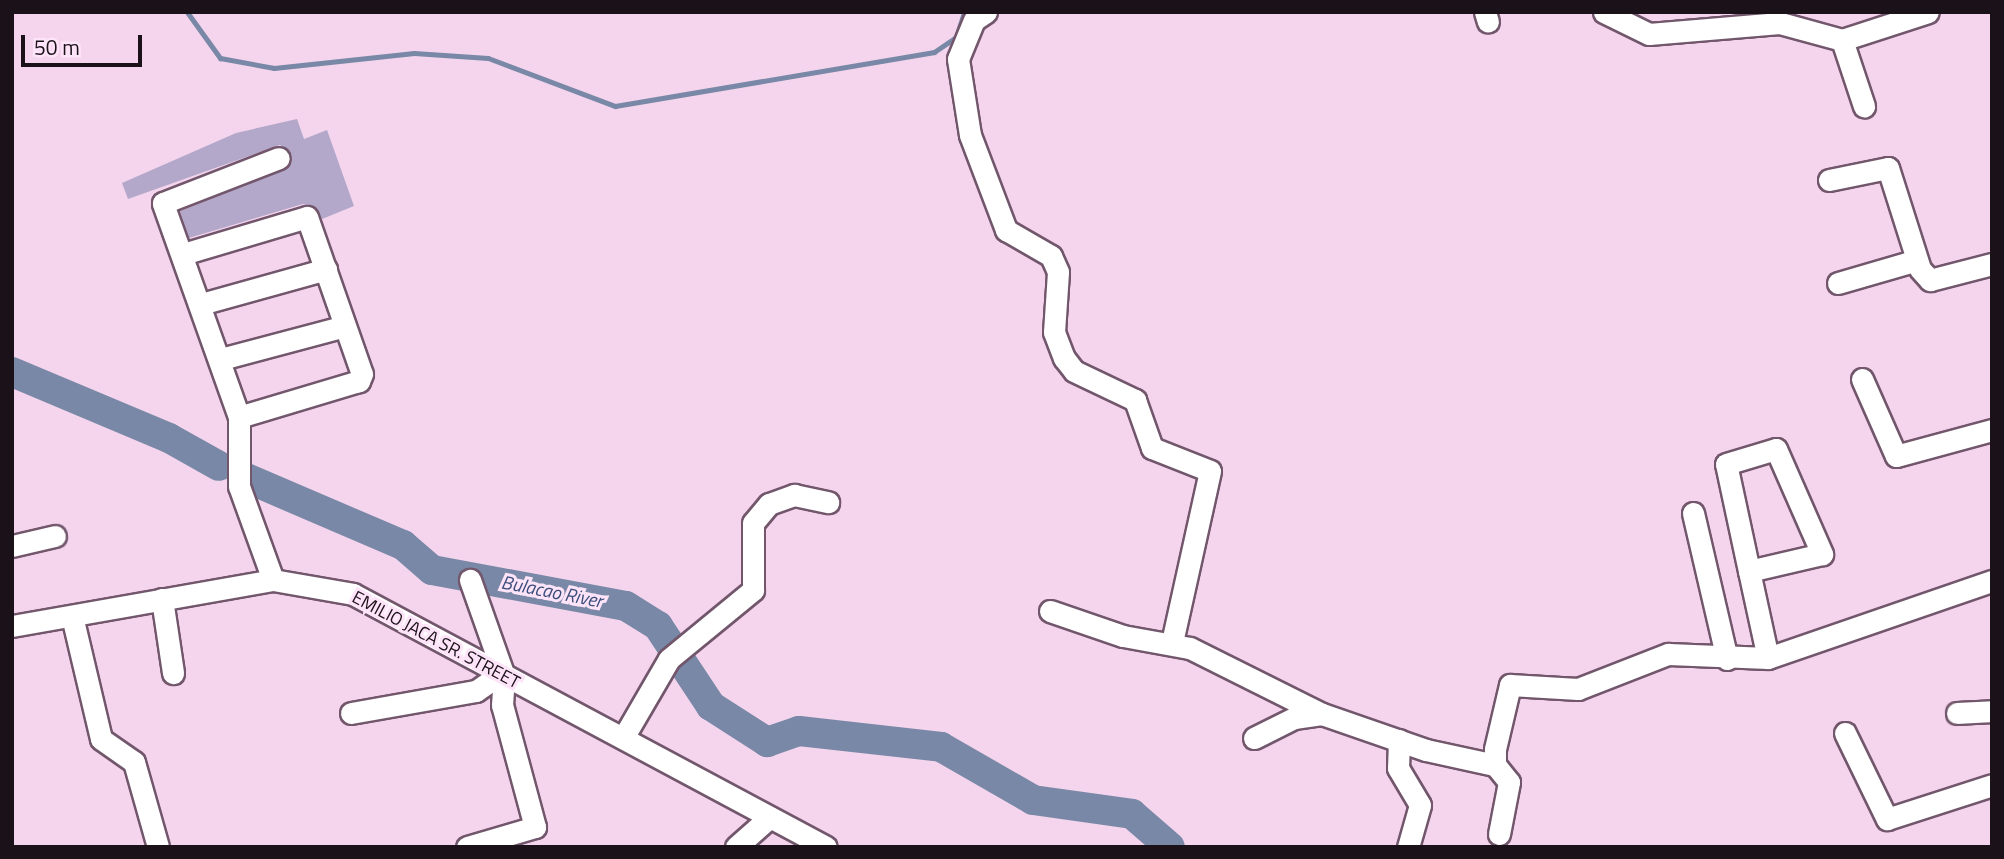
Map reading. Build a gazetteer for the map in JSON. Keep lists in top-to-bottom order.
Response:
{
  "streets": {
    "street": ["EMILIO JACA SR. STREET"]
  },
  "water": ["Bulacao River"],
  "scale_bar": "50 m"
}
